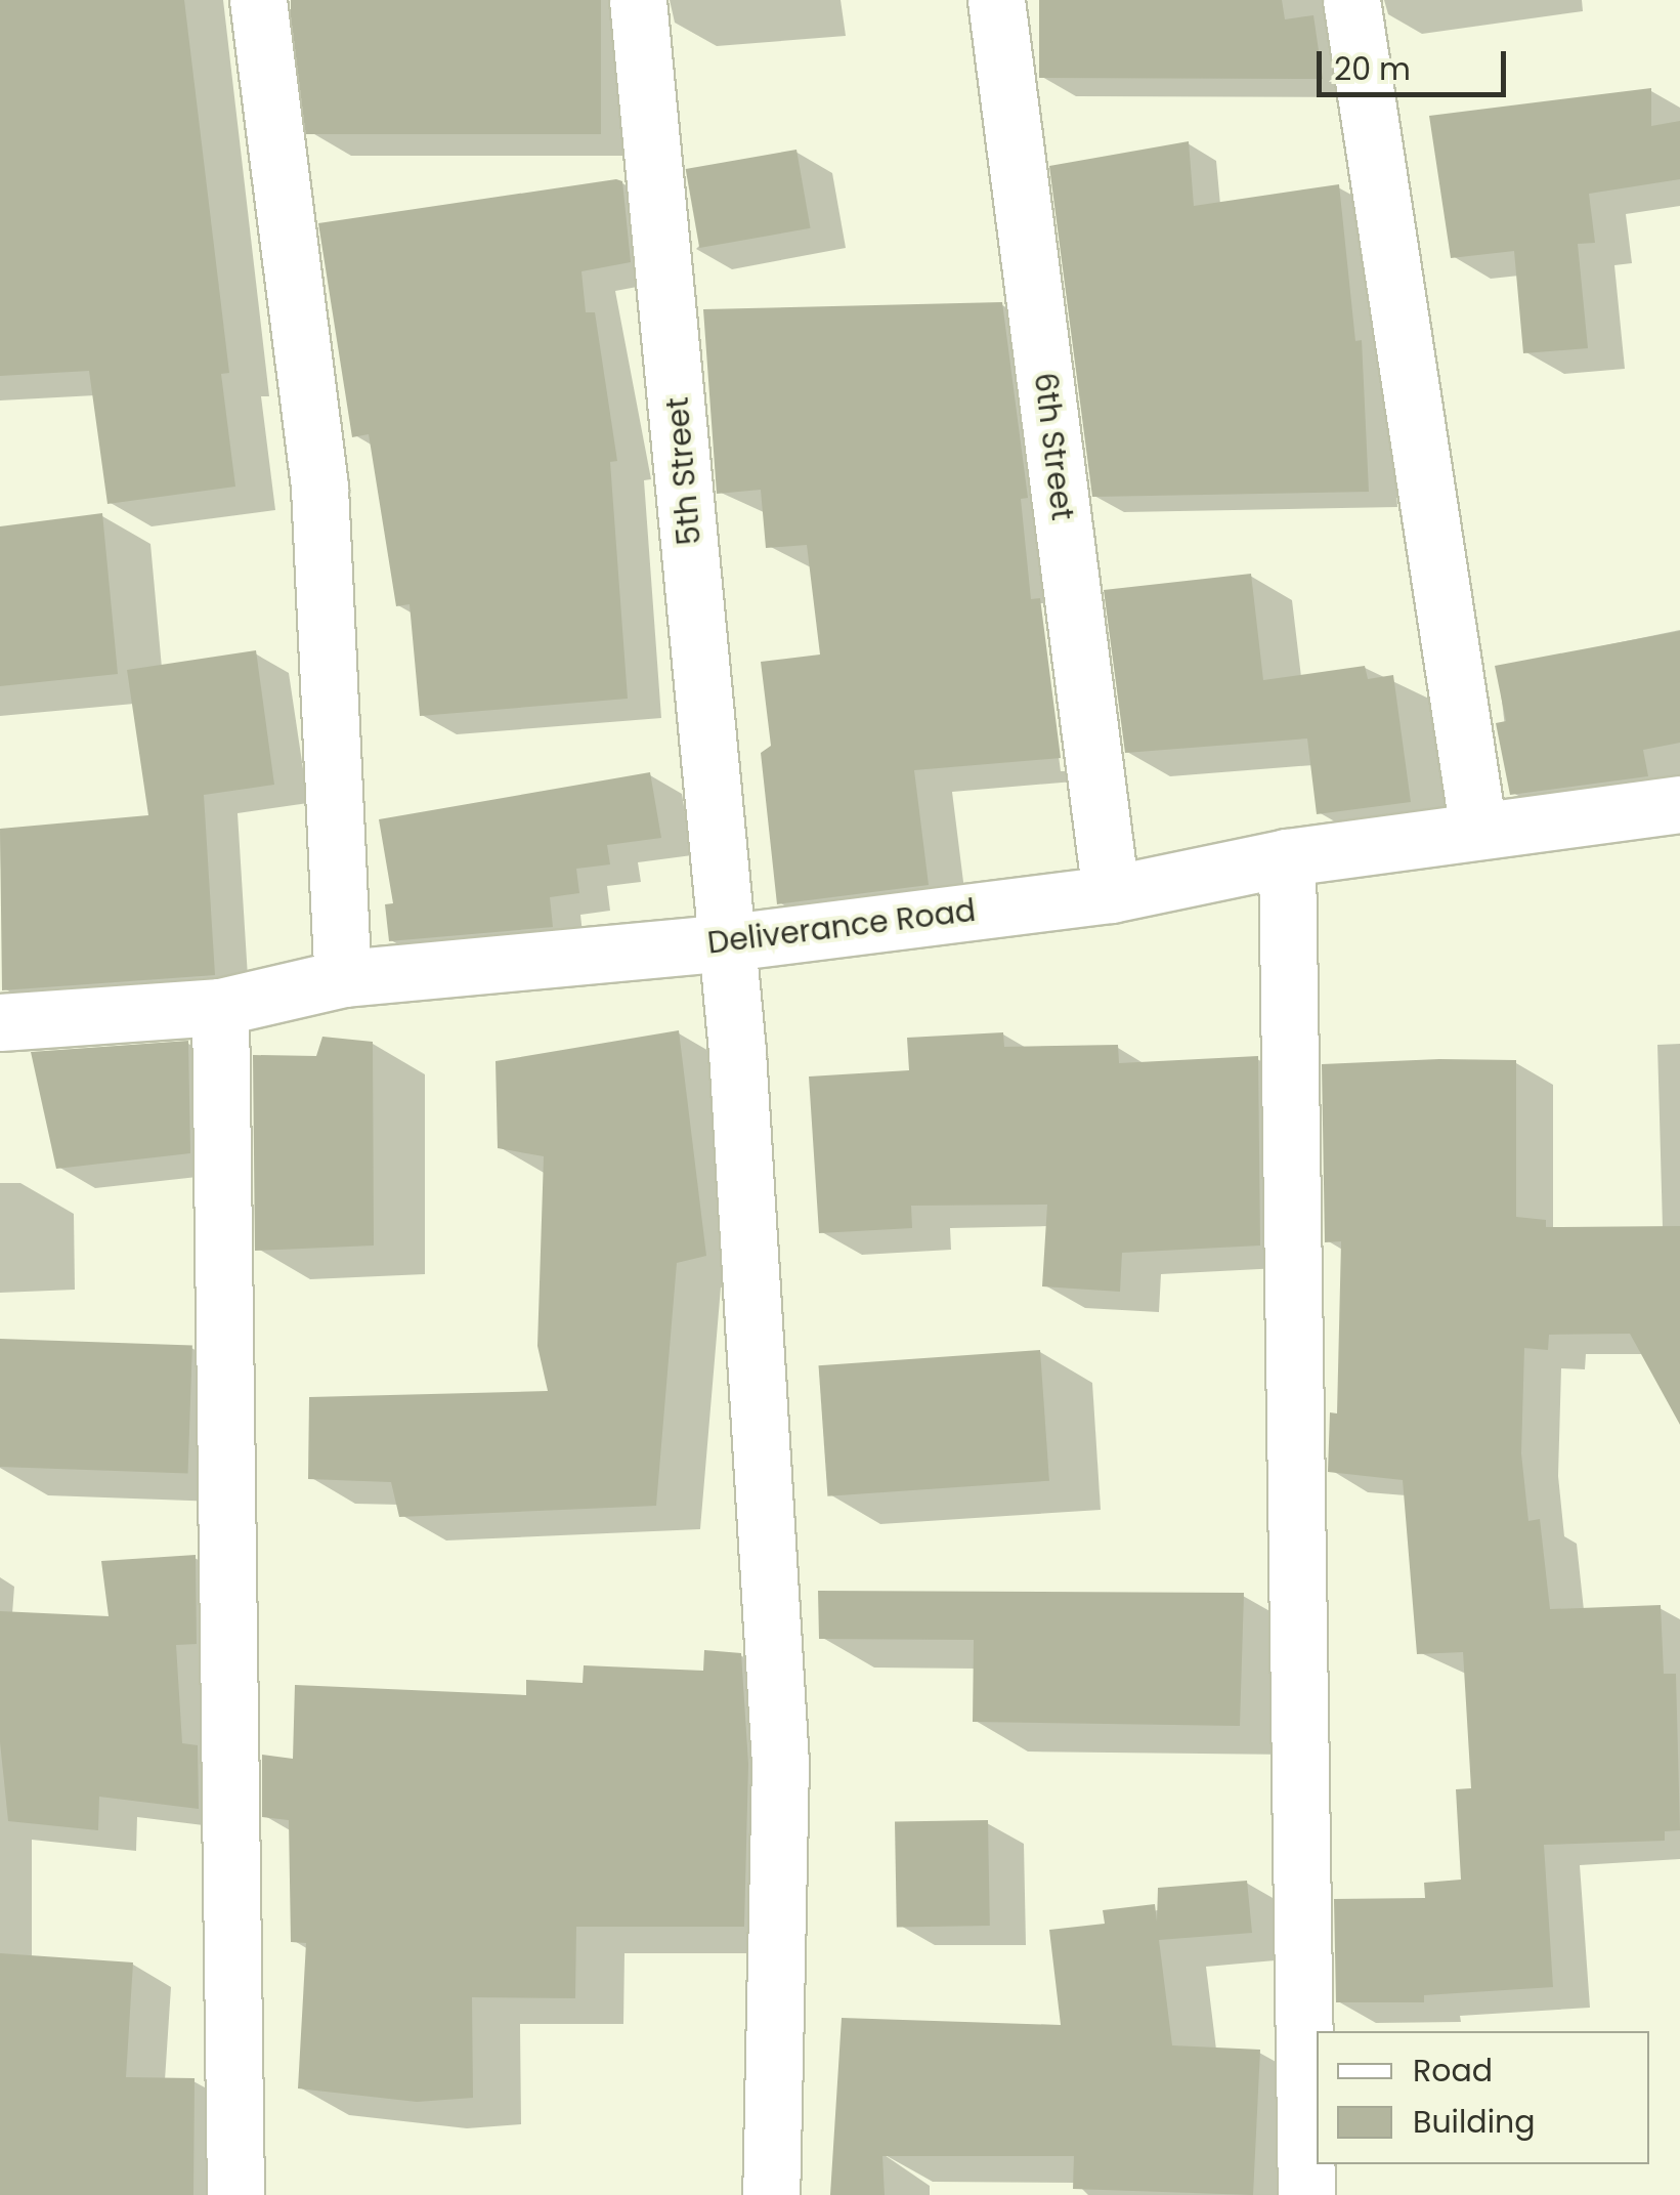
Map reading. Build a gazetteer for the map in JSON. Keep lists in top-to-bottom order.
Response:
{
  "streets": {
    "street": ["6th Street", "5th Street", "Deliverance Road"]
  },
  "crossings": [
    ["6th Street", "Deliverance Road"],
    ["5th Street", "Deliverance Road"]
  ],
  "legend": ["Road", "Building"],
  "scale_bar": "20 m"
}
